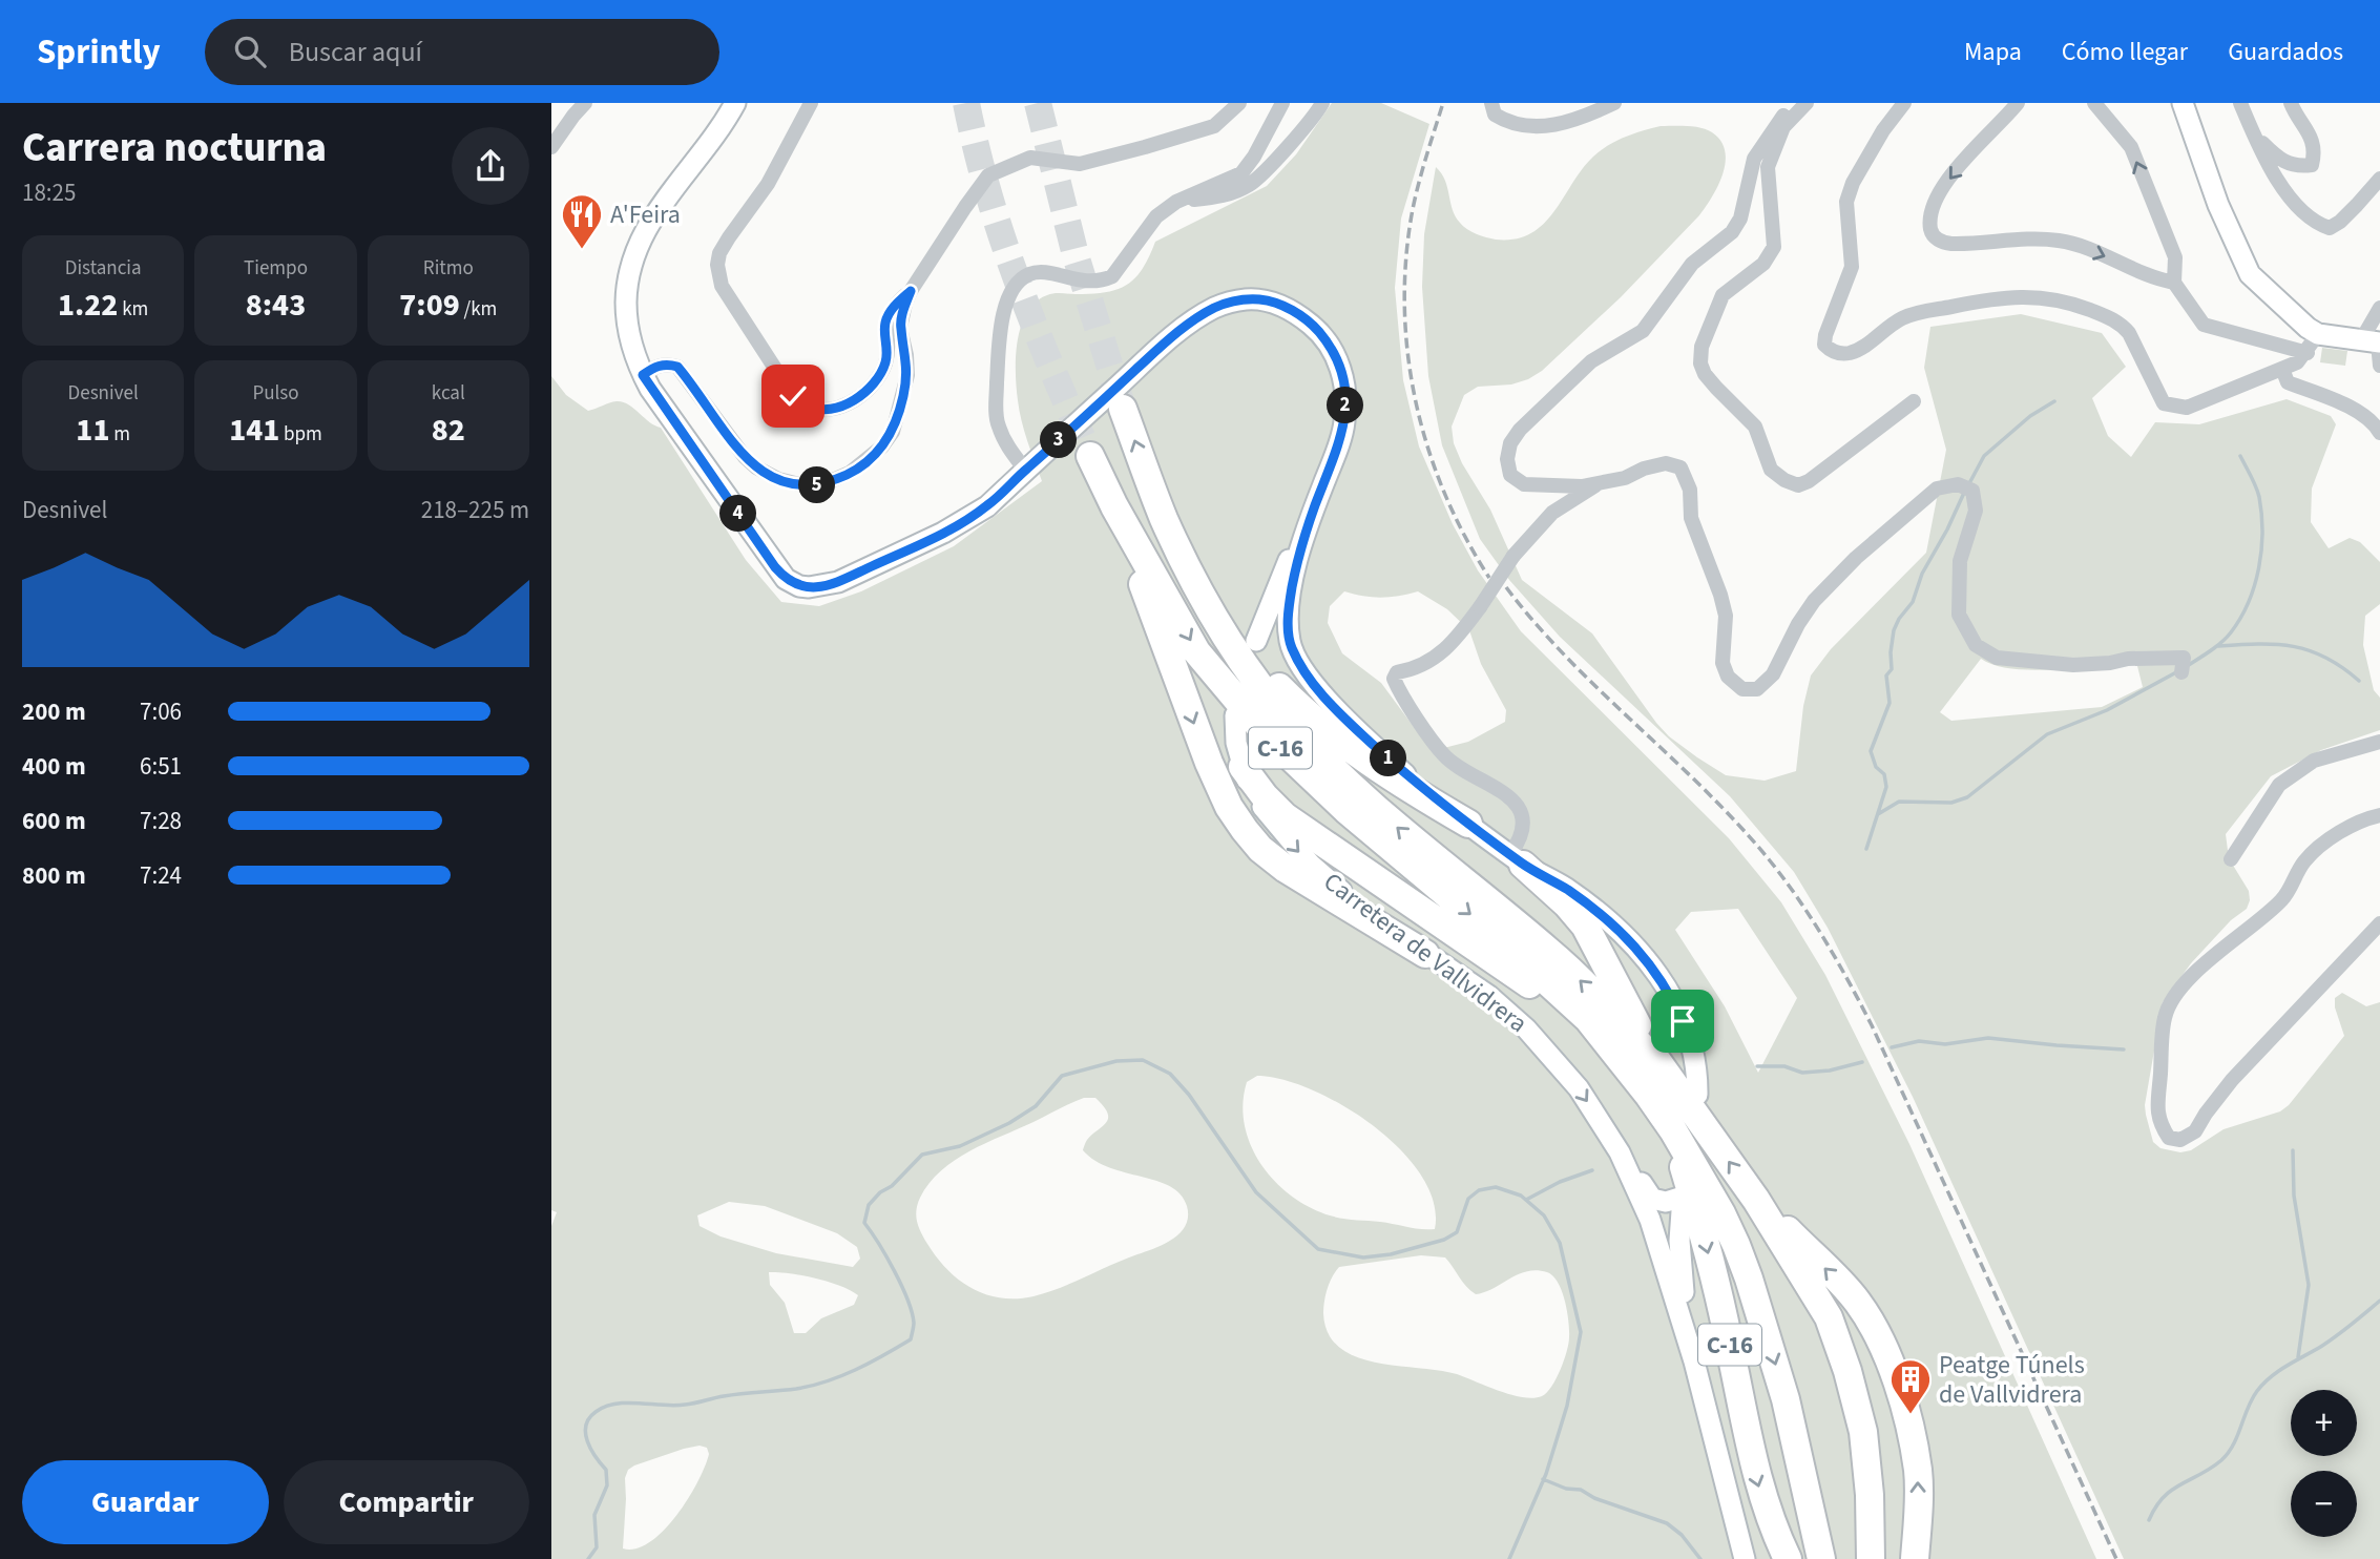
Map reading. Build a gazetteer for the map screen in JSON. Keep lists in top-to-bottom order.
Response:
{
  "streets": {
    "highway": ["C-16"],
    "main road": ["Carretera de Vallvidrera"]
  },
  "places": {
    "restaurant": ["A'Feira"],
    "building": ["Peatge Túnels de Vallvidrera"]
  },
  "page": {
    "header": "Sprintly",
    "search": "Buscar aquí",
    "nav": ["Mapa", "Cómo llegar", "Guardados"],
    "heading": ["Carrera nocturna", "18:25"],
    "stats": [
      ["Distancia", "1.22 km"],
      ["Tiempo", "8:43"],
      ["Ritmo", "7:09 /km"],
      ["Desnivel", "11 m"],
      ["Pulso", "141 bpm"],
      ["kcal", "82"]
    ],
    "pins": [
      "2",
      "3",
      "5",
      "4",
      "1"
    ],
    "chart": ["Desnivel", "218–225 m"],
    "list": [
      {
        "name": "200 m",
        "note": "7:06"
      },
      {
        "name": "400 m",
        "note": "6:51"
      },
      {
        "name": "600 m",
        "note": "7:28"
      },
      {
        "name": "800 m",
        "note": "7:24"
      }
    ],
    "map_buttons": ["+", "−"],
    "buttons": ["Guardar", "Compartir"]
  }
}
